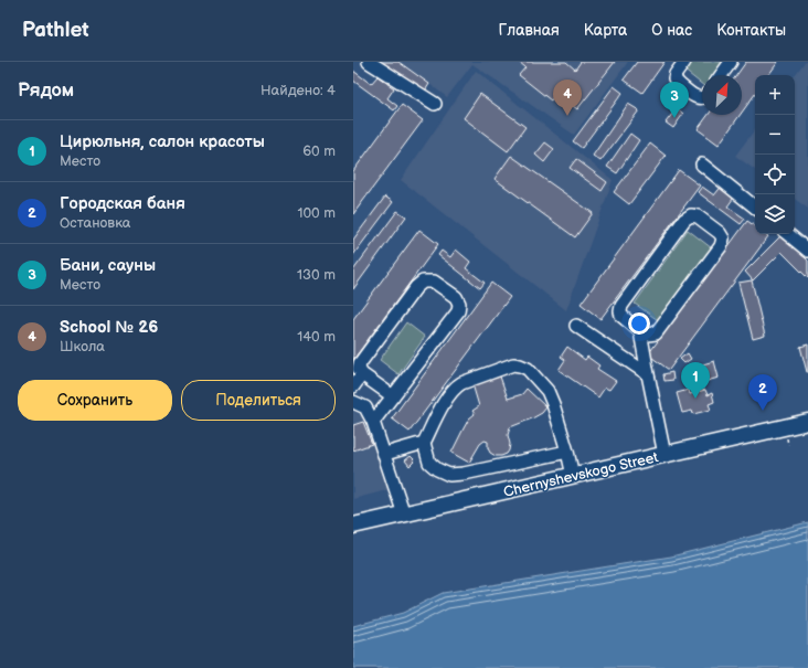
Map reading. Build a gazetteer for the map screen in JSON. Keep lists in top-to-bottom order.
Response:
{
  "streets": {
    "main road": ["Chernyshevskogo Street"]
  },
  "north": "top right",
  "page": {
    "header": "Pathlet",
    "nav": [
      "Главная",
      "Карта",
      "О нас",
      "Контакты"
    ],
    "heading": ["Рядом", "Найдено: 4"],
    "map_buttons": ["+", "−"],
    "pins": [
      "4",
      "3",
      "1",
      "2"
    ],
    "list": [
      {
        "mark": "1",
        "name": "Цирюльня, салон красоты",
        "note": "Место",
        "value": "60 m"
      },
      {
        "mark": "2",
        "name": "Городская баня",
        "note": "Остановка",
        "value": "100 m"
      },
      {
        "mark": "3",
        "name": "Бани, сауны",
        "note": "Место",
        "value": "130 m"
      },
      {
        "mark": "4",
        "name": "School № 26",
        "note": "Школа",
        "value": "140 m"
      }
    ],
    "buttons": ["Сохранить", "Поделиться"]
  }
}
